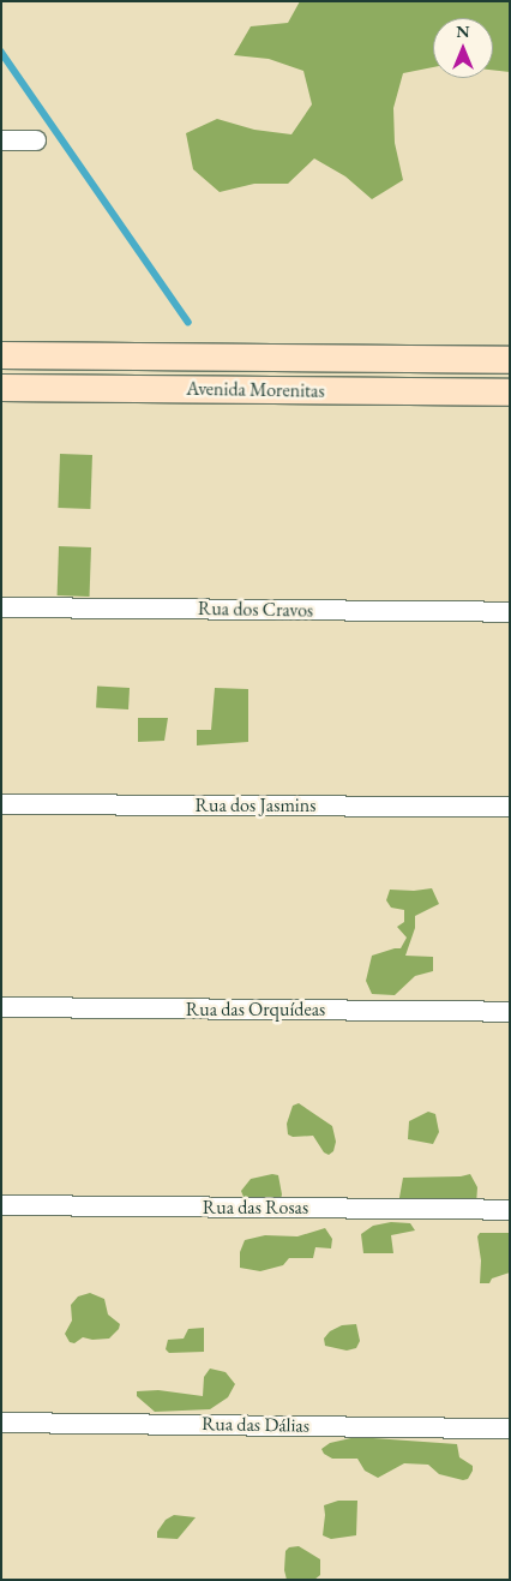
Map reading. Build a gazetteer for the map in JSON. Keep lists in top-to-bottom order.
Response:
{
  "streets": {
    "main road": ["Avenida Morenitas"],
    "street": [
      "Rua dos Cravos",
      "Rua dos Jasmins",
      "Rua das Orquídeas",
      "Rua das Rosas",
      "Rua das Dálias"
    ]
  },
  "north": "top"
}
